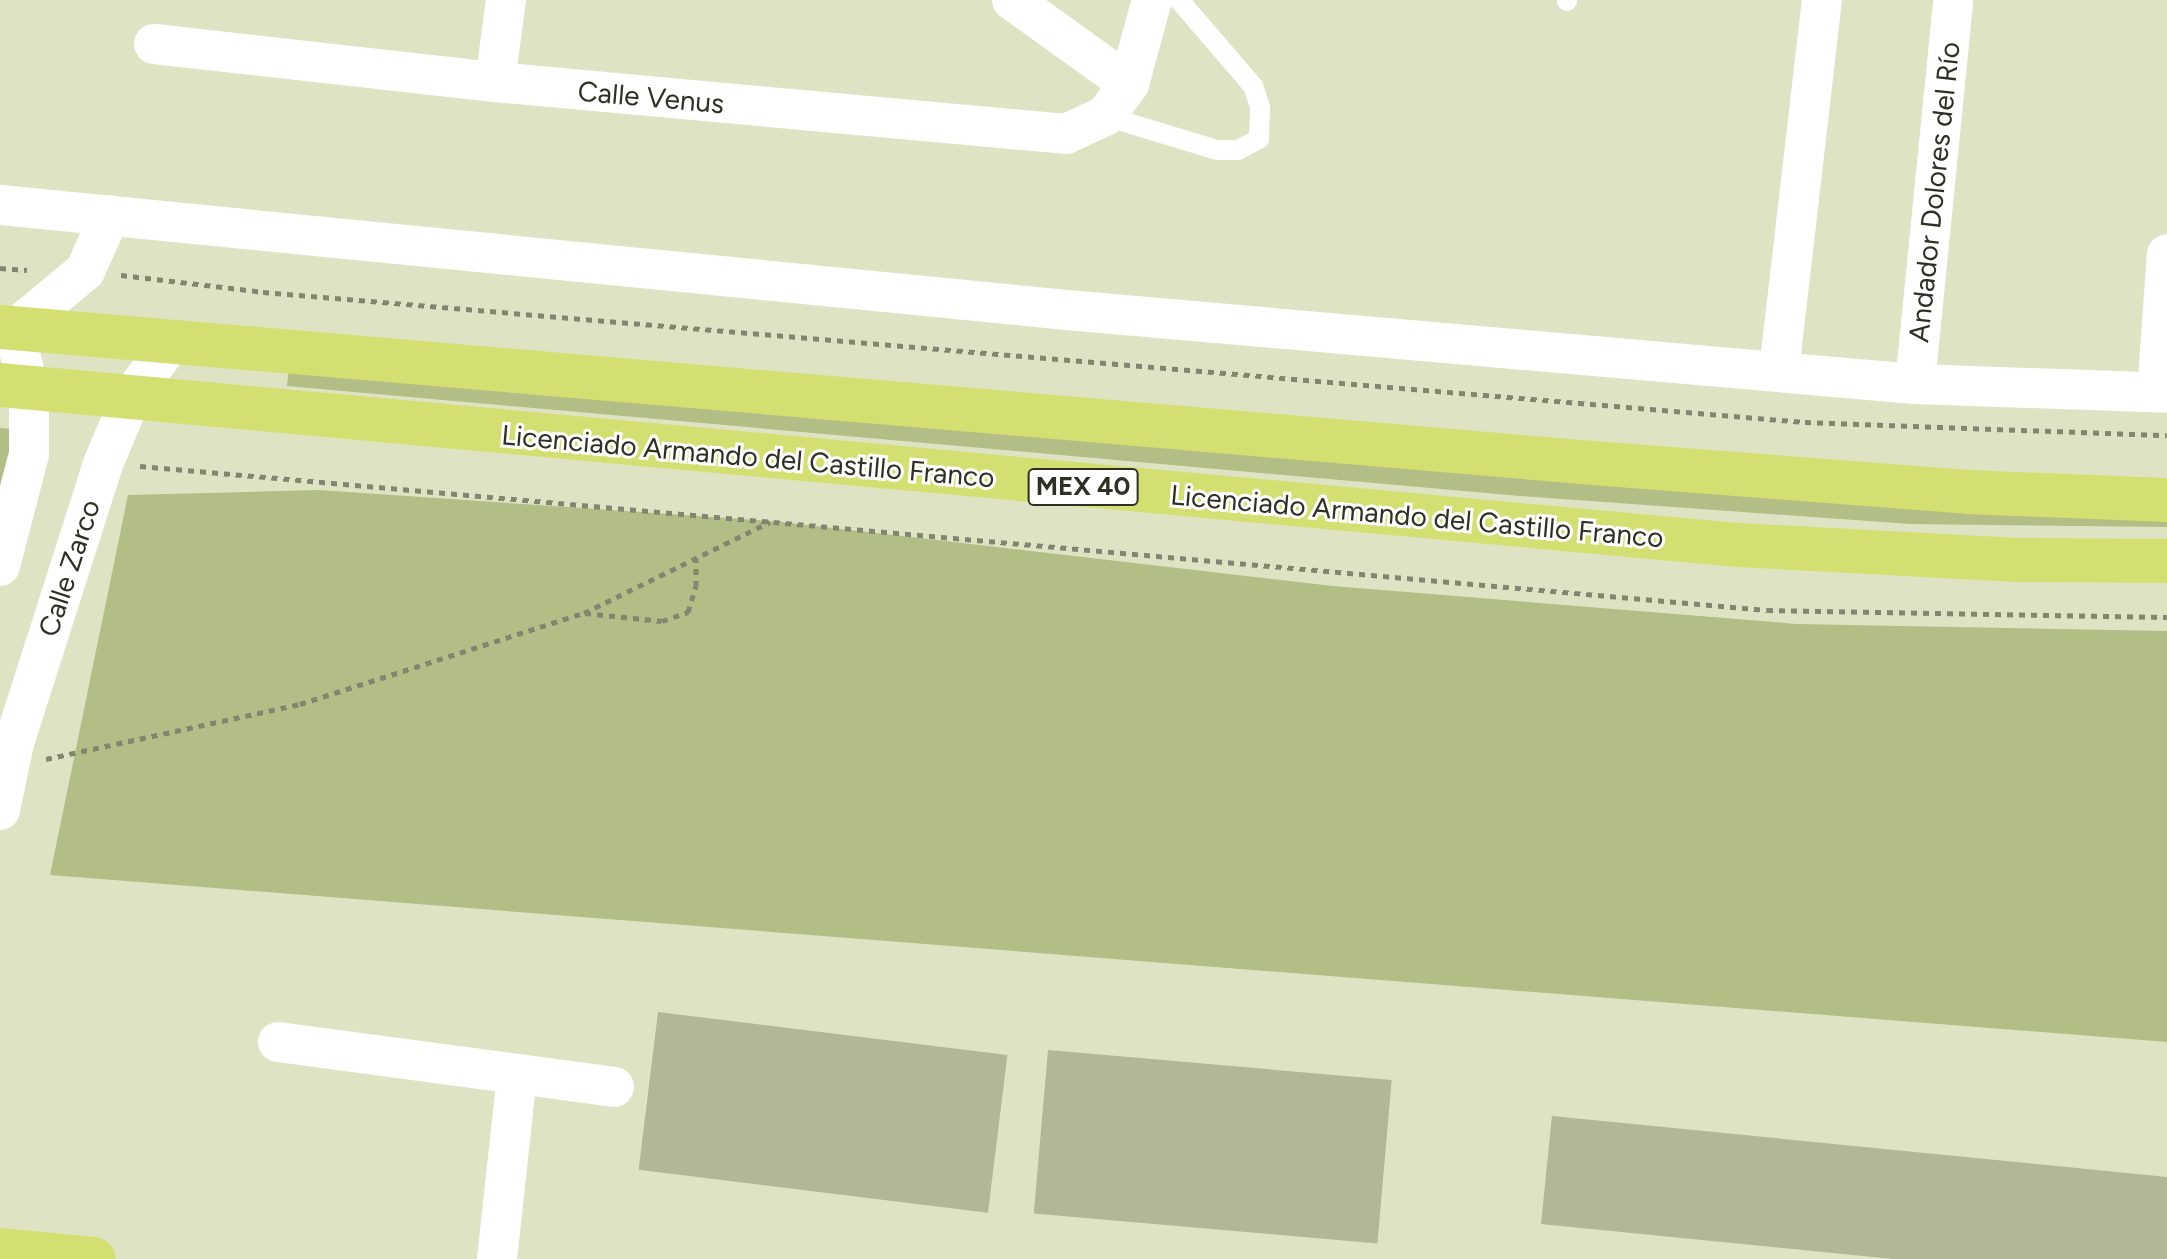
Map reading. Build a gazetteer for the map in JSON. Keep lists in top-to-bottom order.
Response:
{
  "streets": {
    "main road": ["Licenciado Armando del Castillo Franco", "MEX 40"],
    "street": ["Calle Venus", "Andador Dolores del Río", "Calle Zarco"]
  },
  "crossings": [
    ["Licenciado Armando del Castillo Franco", "Calle Zarco"]
  ]
}
